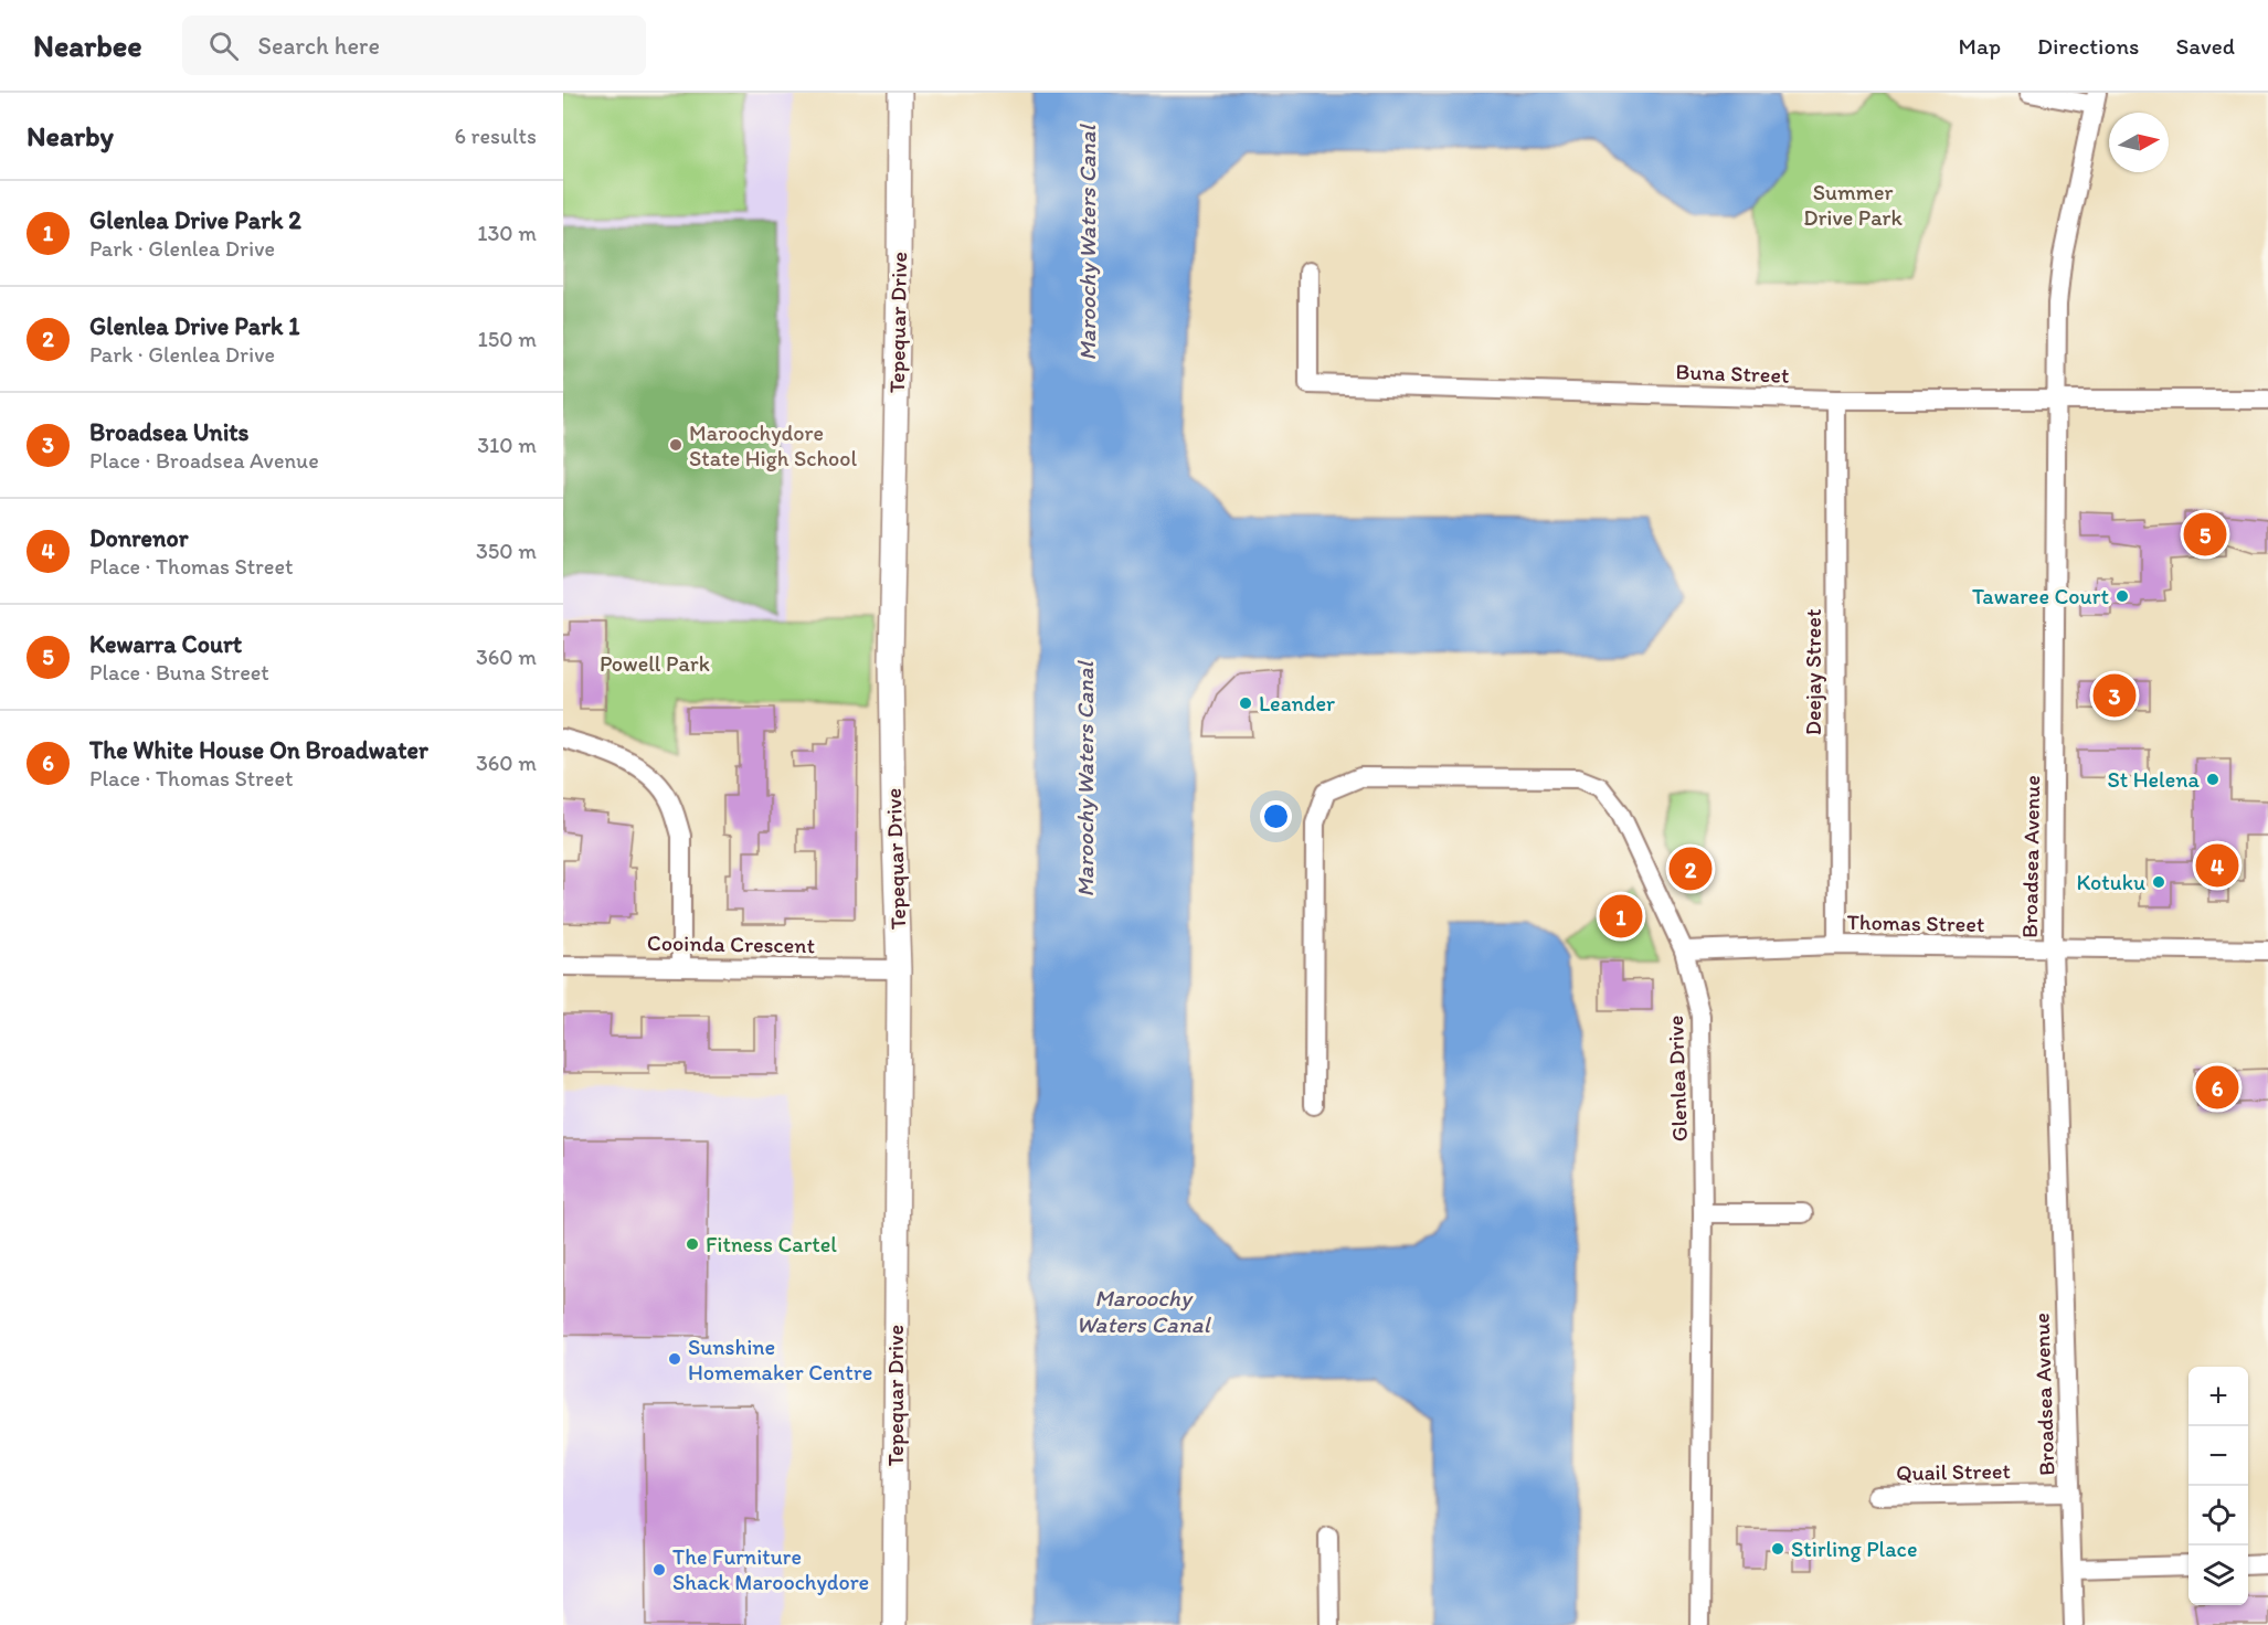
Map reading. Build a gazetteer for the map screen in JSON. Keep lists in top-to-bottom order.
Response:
{
  "streets": {
    "street": [
      "Tepequar Drive",
      "Buna Street",
      "Deejay Street",
      "Broadsea Avenue",
      "Thomas Street",
      "Cooinda Crescent",
      "Glenlea Drive",
      "Quail Street"
    ]
  },
  "crossings": [
    ["Tepequar Drive", "Cooinda Crescent"],
    ["Buna Street", "Deejay Street"],
    ["Buna Street", "Broadsea Avenue"],
    ["Deejay Street", "Thomas Street"],
    ["Broadsea Avenue", "Thomas Street"],
    ["Broadsea Avenue", "Quail Street"],
    ["Thomas Street", "Glenlea Drive"]
  ],
  "water": ["Maroochy Waters Canal"],
  "parks": ["Summer Drive Park", "Powell Park"],
  "places": [
    "Maroochydore State High School",
    "Tawaree Court",
    "Leander",
    "St Helena",
    "Kotuku",
    "Fitness Cartel",
    "Sunshine Homemaker Centre",
    "Stirling Place",
    "The Furniture Shack Maroochydore"
  ],
  "north": "right",
  "page": {
    "header": "Nearbee",
    "search": "Search here",
    "nav": ["Map", "Directions", "Saved"],
    "heading": ["Nearby", "6 results"],
    "list": [
      {
        "mark": "1",
        "name": "Glenlea Drive Park 2",
        "note": "Park · Glenlea Drive",
        "value": "130 m"
      },
      {
        "mark": "2",
        "name": "Glenlea Drive Park 1",
        "note": "Park · Glenlea Drive",
        "value": "150 m"
      },
      {
        "mark": "3",
        "name": "Broadsea Units",
        "note": "Place · Broadsea Avenue",
        "value": "310 m"
      },
      {
        "mark": "4",
        "name": "Donrenor",
        "note": "Place · Thomas Street",
        "value": "350 m"
      },
      {
        "mark": "5",
        "name": "Kewarra Court",
        "note": "Place · Buna Street",
        "value": "360 m"
      },
      {
        "mark": "6",
        "name": "The White House On Broadwater",
        "note": "Place · Thomas Street",
        "value": "360 m"
      }
    ],
    "pins": [
      "5",
      "3",
      "4",
      "2",
      "1",
      "6"
    ],
    "map_buttons": ["+", "−"]
  }
}
